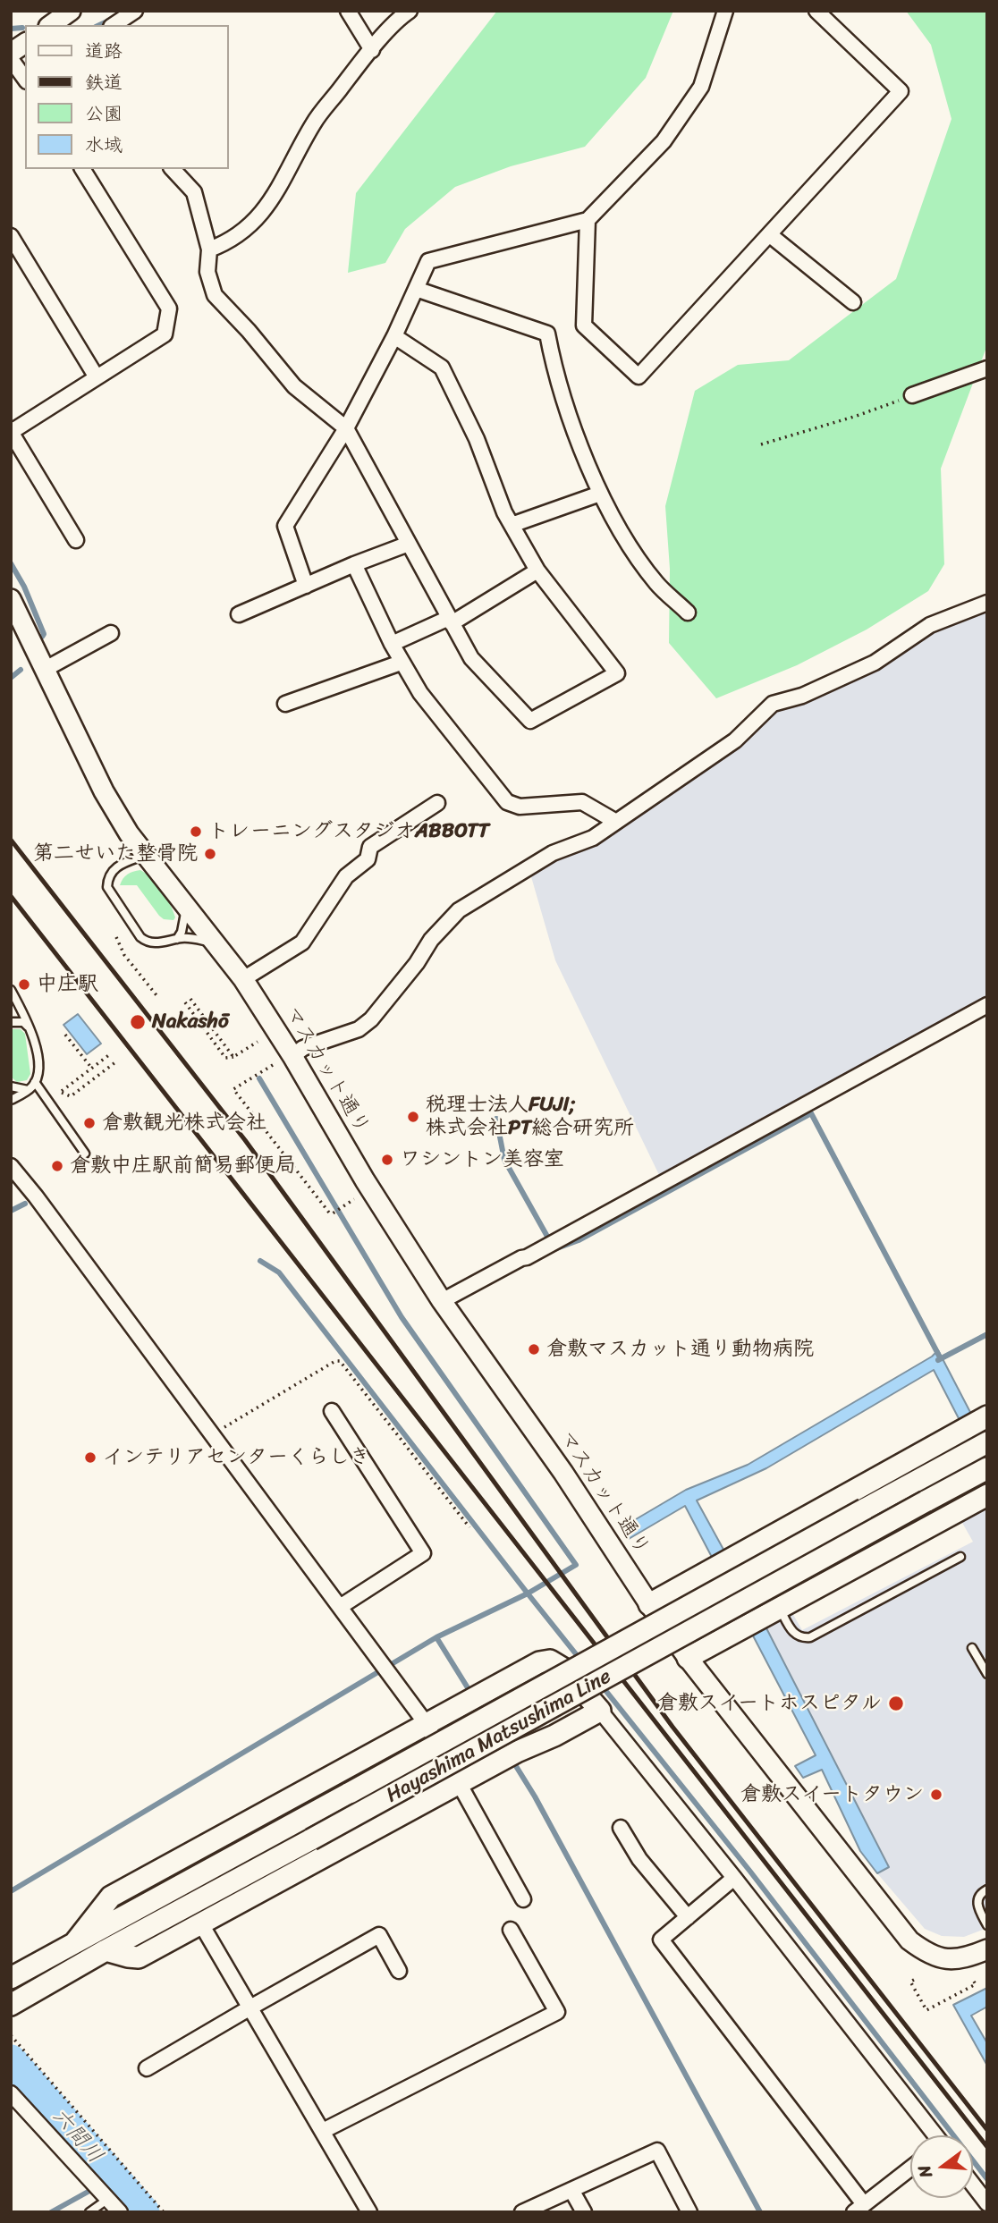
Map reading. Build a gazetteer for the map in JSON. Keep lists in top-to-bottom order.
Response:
{
  "streets": {
    "main road": ["Hayashima Matsushima Line"],
    "street": ["マスカット通り"]
  },
  "water": ["六間川"],
  "places": [
    "トレーニングスタジオABBOTT",
    "第二せいた整骨院",
    "中庄駅",
    "Nakashō",
    "税理士法人FUJI; 株式会社PT総合研究所",
    "倉敷観光株式会社",
    "ワシントン美容室",
    "倉敷中庄駅前簡易郵便局",
    "倉敷マスカット通り動物病院",
    "インテリアセンターくらしき",
    "倉敷スイートホスピタル",
    "倉敷スイートタウン"
  ],
  "legend": [
    "道路",
    "鉄道",
    "公園",
    "水域"
  ],
  "north": "left"
}
